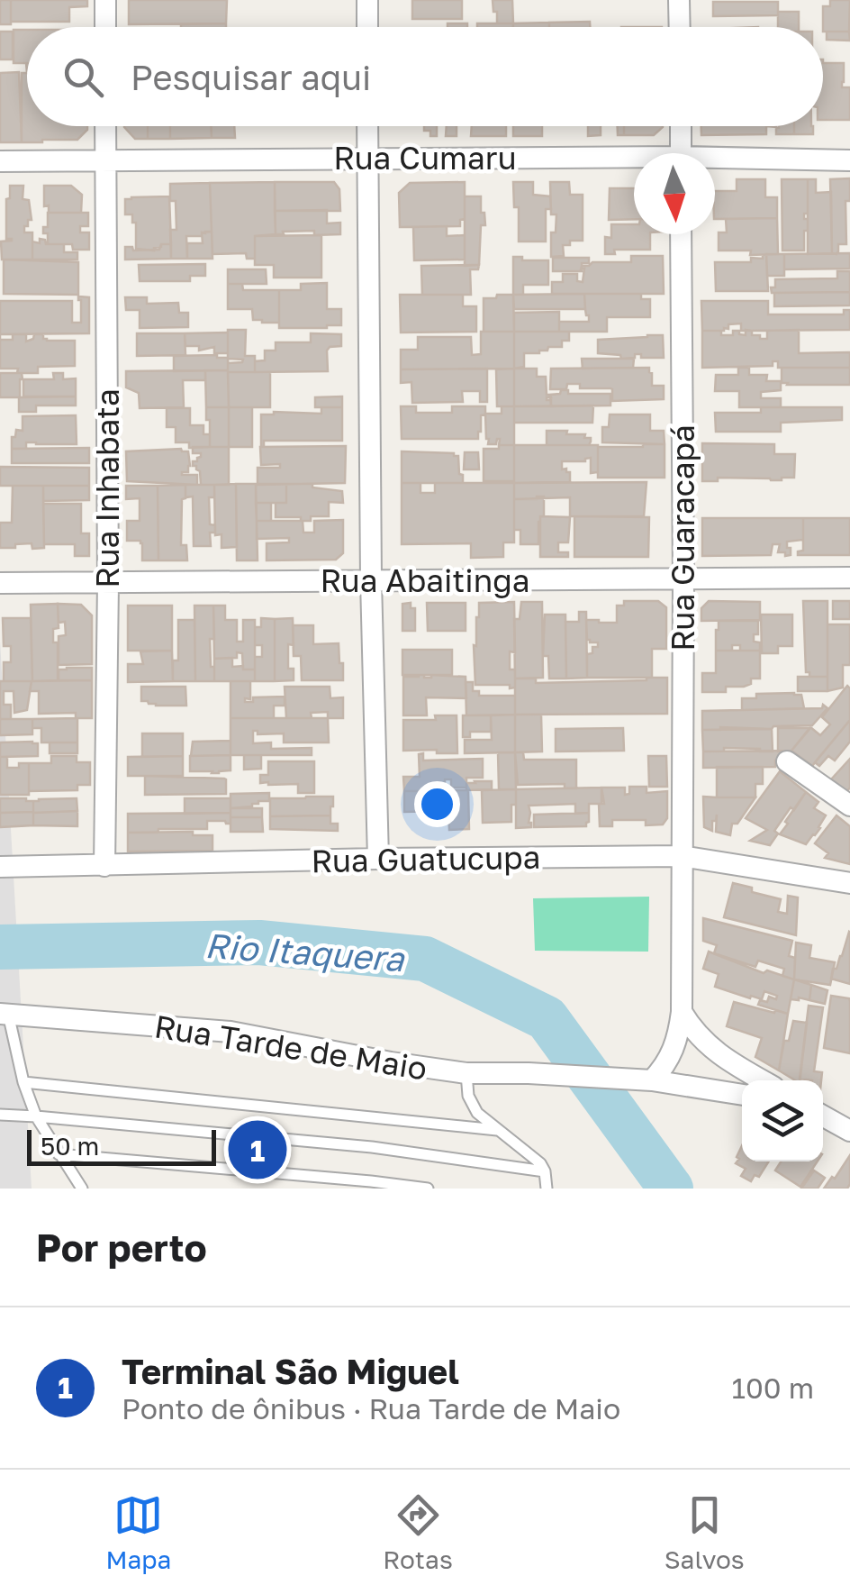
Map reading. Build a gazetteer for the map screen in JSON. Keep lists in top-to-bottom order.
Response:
{
  "streets": {
    "street": [
      "Rua Cumaru",
      "Rua Inhabata",
      "Rua Guaracapá",
      "Rua Abaitinga",
      "Rua Guatucupa",
      "Rua Tarde de Maio"
    ]
  },
  "crossings": [
    ["Rua Cumaru", "Rua Inhabata"],
    ["Rua Inhabata", "Rua Abaitinga"],
    ["Rua Inhabata", "Rua Guatucupa"],
    ["Rua Guaracapá", "Rua Abaitinga"],
    ["Rua Guaracapá", "Rua Guatucupa"],
    ["Rua Guaracapá", "Rua Tarde de Maio"]
  ],
  "water": ["Rio Itaquera"],
  "scale_bar": "50 m",
  "north": "bottom",
  "page": {
    "search": "Pesquisar aqui",
    "pins": "1",
    "scale": "50 m",
    "heading": "Por perto",
    "list": [
      {
        "mark": "1",
        "name": "Terminal São Miguel",
        "note": "Ponto de ônibus · Rua Tarde de Maio",
        "value": "100 m"
      }
    ],
    "nav": ["Mapa", "Rotas", "Salvos"]
  }
}
